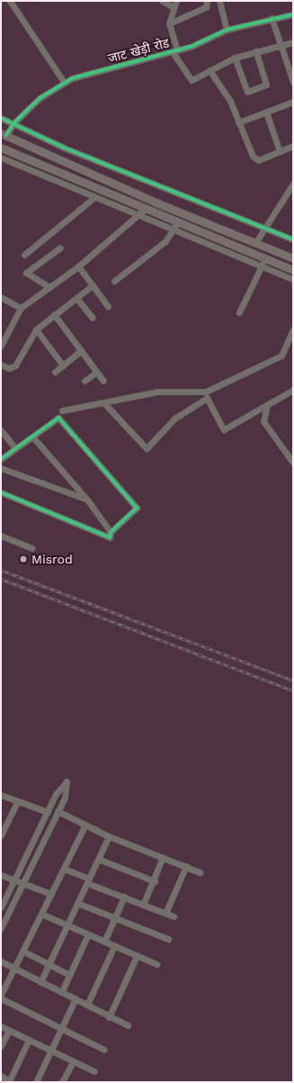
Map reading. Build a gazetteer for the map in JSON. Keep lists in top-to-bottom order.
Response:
{
  "streets": {
    "street": ["जाट खेड़ी रोड"]
  },
  "places": ["Misrod"]
}
